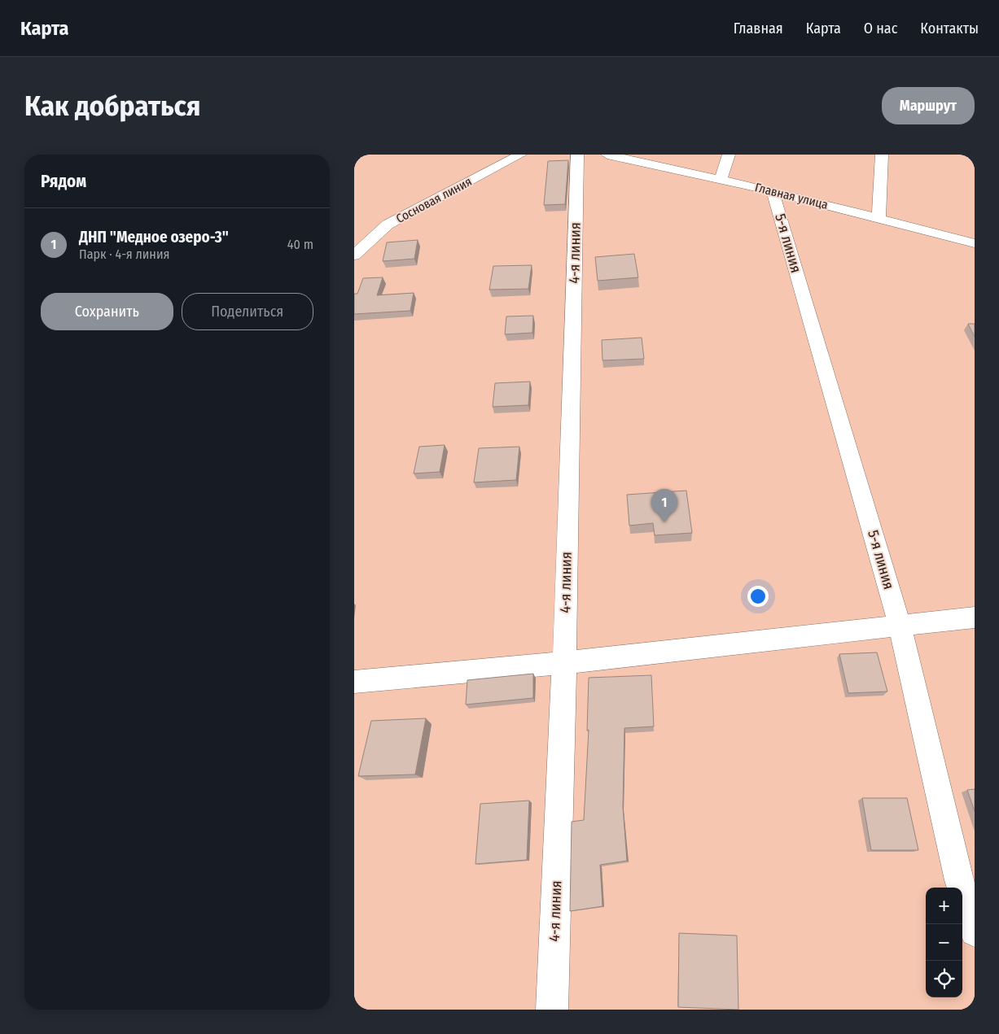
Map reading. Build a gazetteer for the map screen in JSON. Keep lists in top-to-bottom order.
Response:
{
  "streets": {
    "street": [
      "Главная улица",
      "Сосновая линия",
      "5-я линия",
      "4-я линия"
    ]
  },
  "crossings": [
    ["Главная улица", "5-я линия"]
  ],
  "page": {
    "header": "Карта",
    "nav": [
      "Главная",
      "Карта",
      "О нас",
      "Контакты"
    ],
    "buttons": [
      "Маршрут",
      ["Сохранить", "Поделиться"]
    ],
    "title": "Как добраться",
    "heading": "Рядом",
    "list": [
      {
        "mark": "1",
        "name": "ДНП \"Медное озеро-3\"",
        "note": "Парк · 4-я линия",
        "value": "40 m"
      }
    ],
    "pins": "1",
    "map_buttons": ["+", "−"]
  }
}
